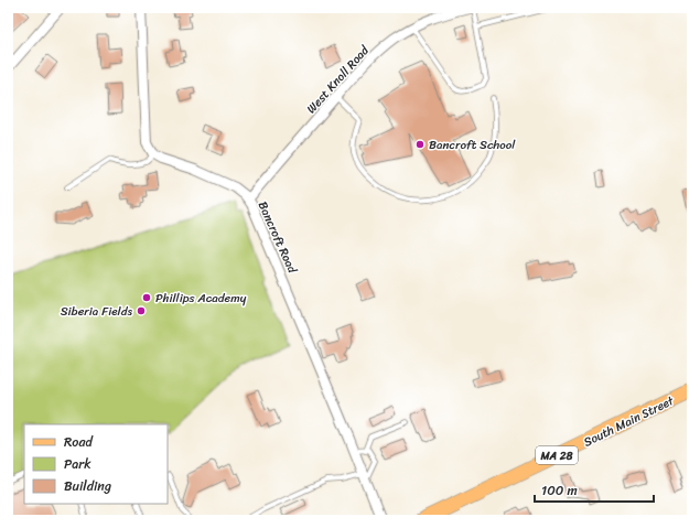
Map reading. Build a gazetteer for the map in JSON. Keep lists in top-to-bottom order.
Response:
{
  "streets": {
    "main road": ["South Main Street", "MA 28"],
    "street": ["West Knoll Road", "Bancroft Road"]
  },
  "crossings": [
    ["West Knoll Road", "Bancroft Road"]
  ],
  "places": ["Bancroft School", "Phillips Academy", "Siberia Fields"],
  "legend": ["Road", "Park", "Building"],
  "scale_bar": "100 m"
}
